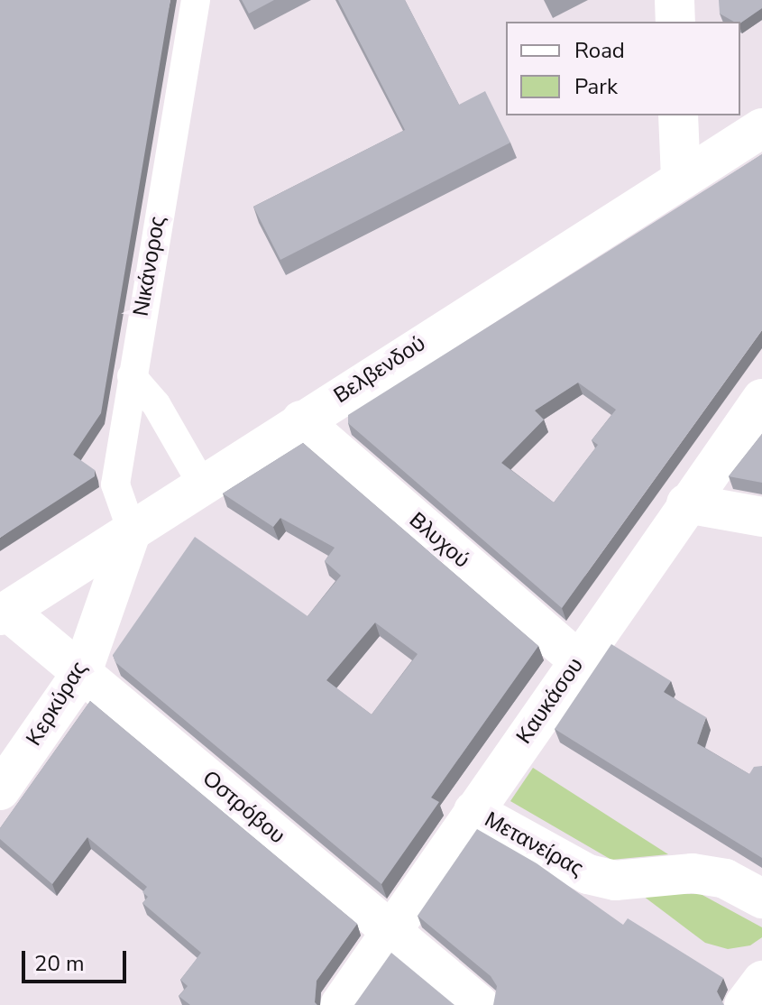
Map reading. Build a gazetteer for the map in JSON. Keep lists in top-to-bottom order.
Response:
{
  "streets": {
    "street": [
      "Νικάνορος",
      "Βελβενδού",
      "Βλυχού",
      "Καυκάσου",
      "Κερκύρας",
      "Οστρόβου",
      "Μετανείρας"
    ]
  },
  "crossings": [
    ["Νικάνορος", "Βελβενδού"],
    ["Νικάνορος", "Κερκύρας"],
    ["Βελβενδού", "Βλυχού"],
    ["Βελβενδού", "Κερκύρας"],
    ["Βελβενδού", "Οστρόβου"],
    ["Βλυχού", "Καυκάσου"],
    ["Καυκάσου", "Οστρόβου"],
    ["Καυκάσου", "Μετανείρας"],
    ["Κερκύρας", "Οστρόβου"]
  ],
  "legend": ["Road", "Park"],
  "scale_bar": "20 m"
}
